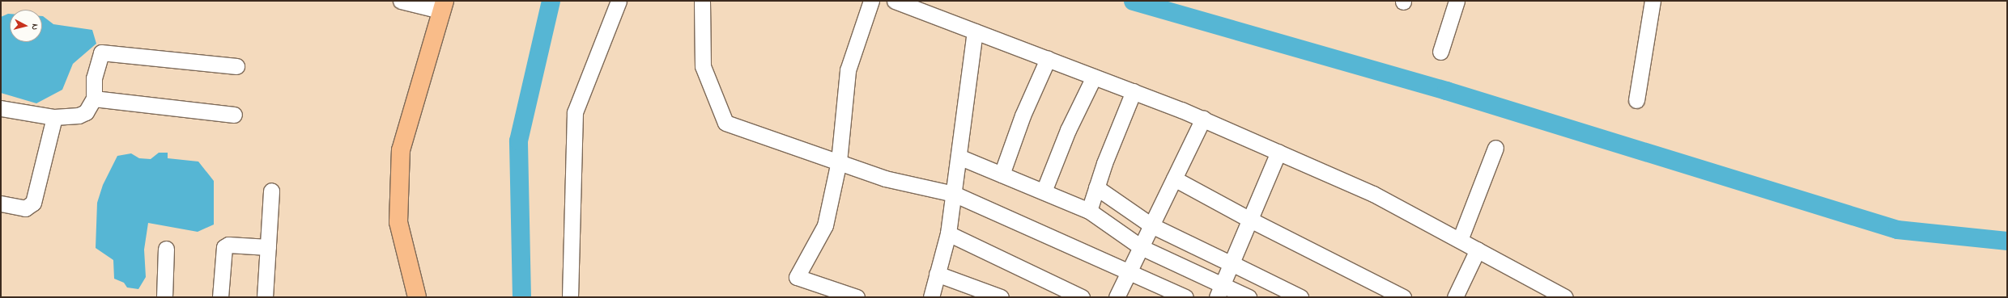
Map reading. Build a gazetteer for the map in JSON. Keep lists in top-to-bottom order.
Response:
{
  "north": "right"
}
